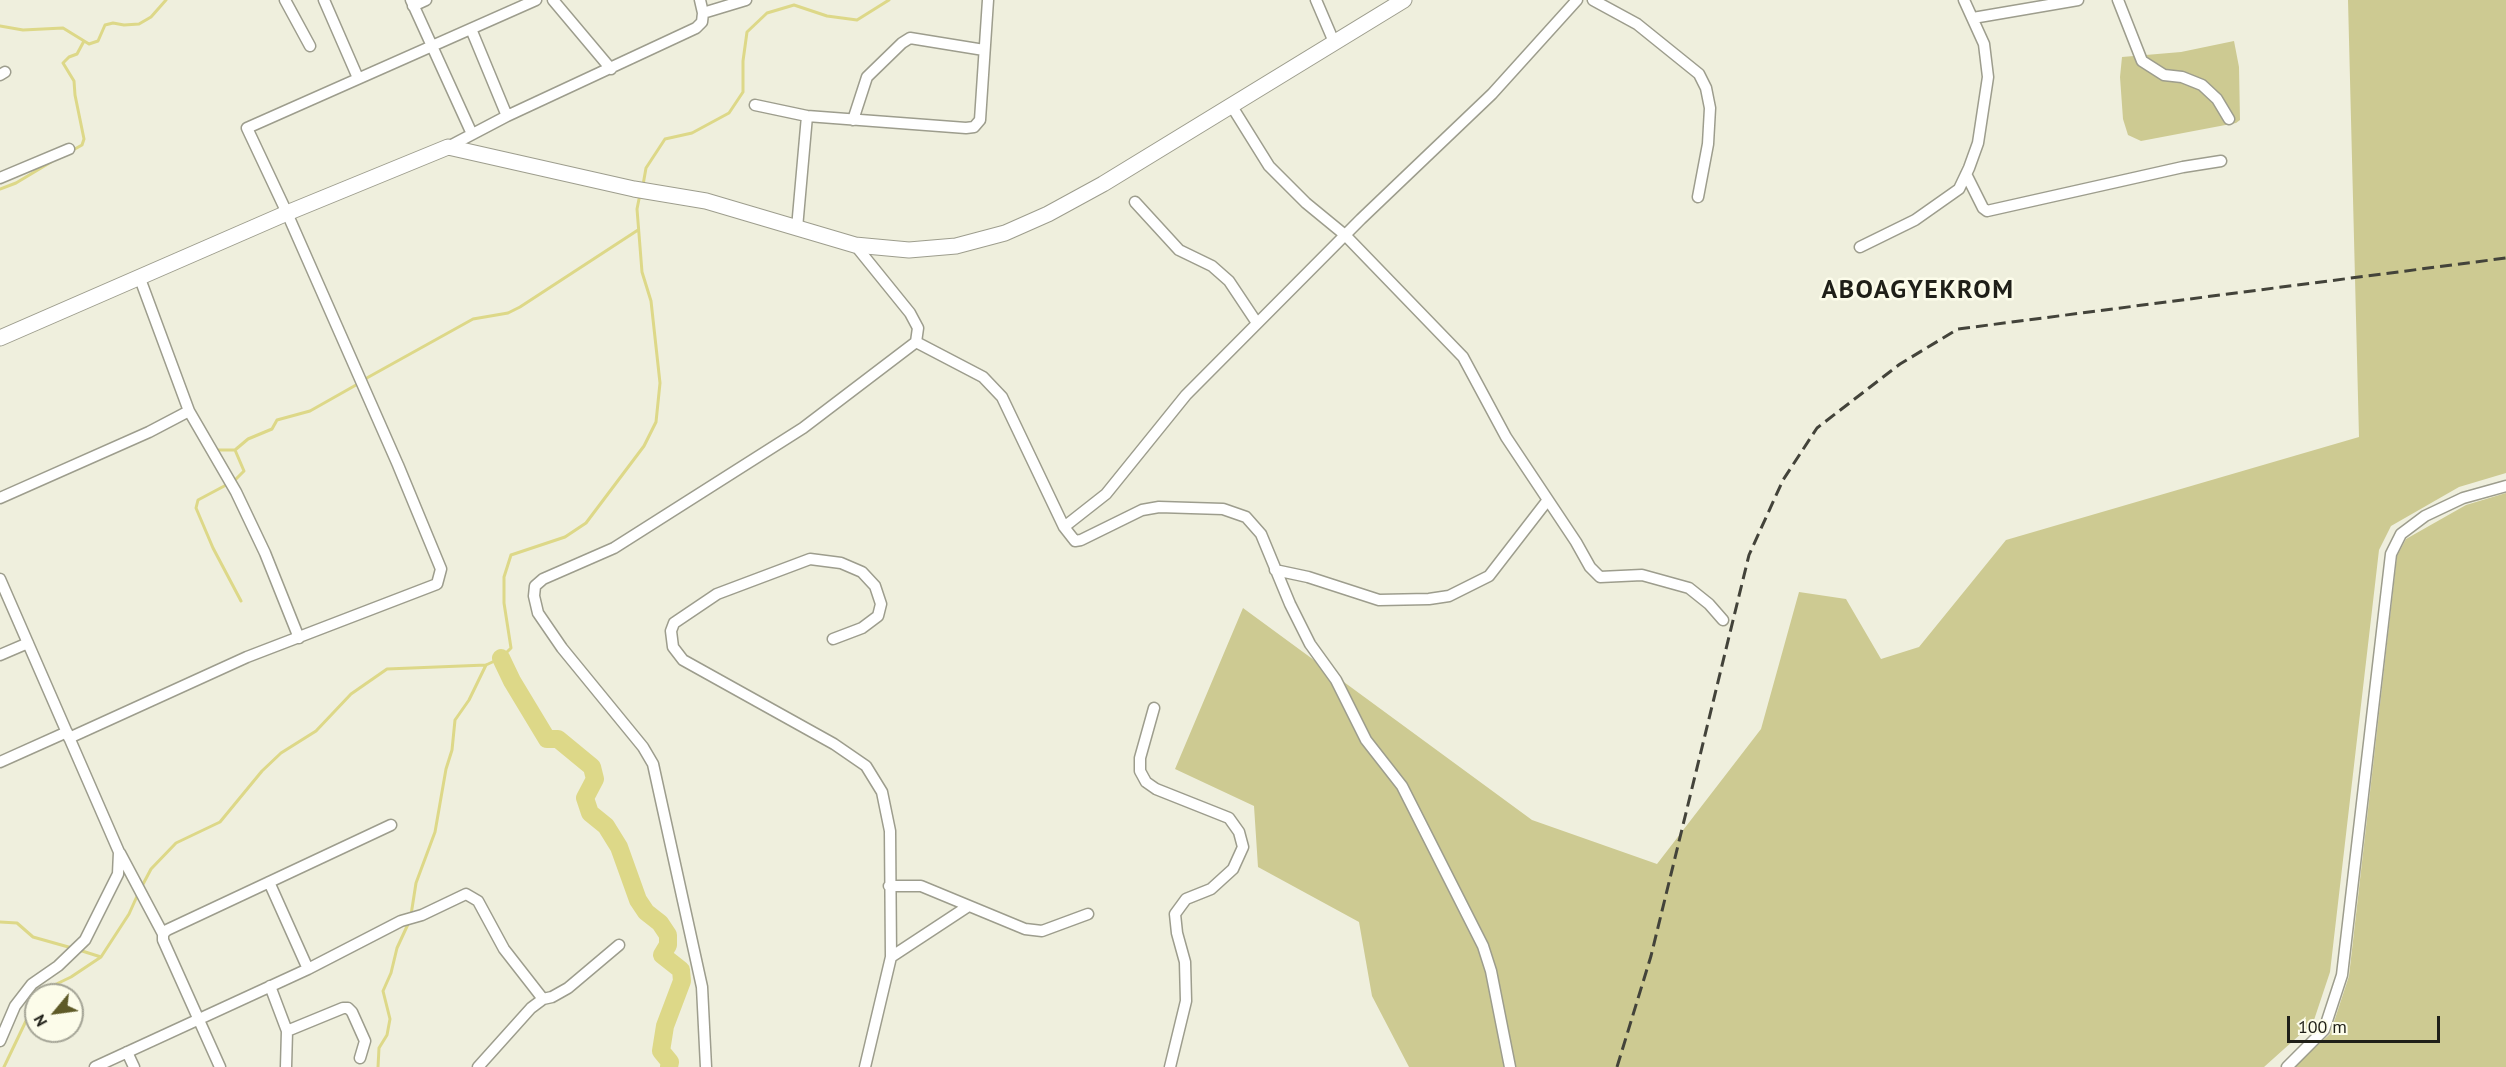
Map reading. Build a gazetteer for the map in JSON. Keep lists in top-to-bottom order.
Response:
{
  "districts": ["ABOAGYEKROM"],
  "scale_bar": "100 m",
  "north": "bottom left"
}
